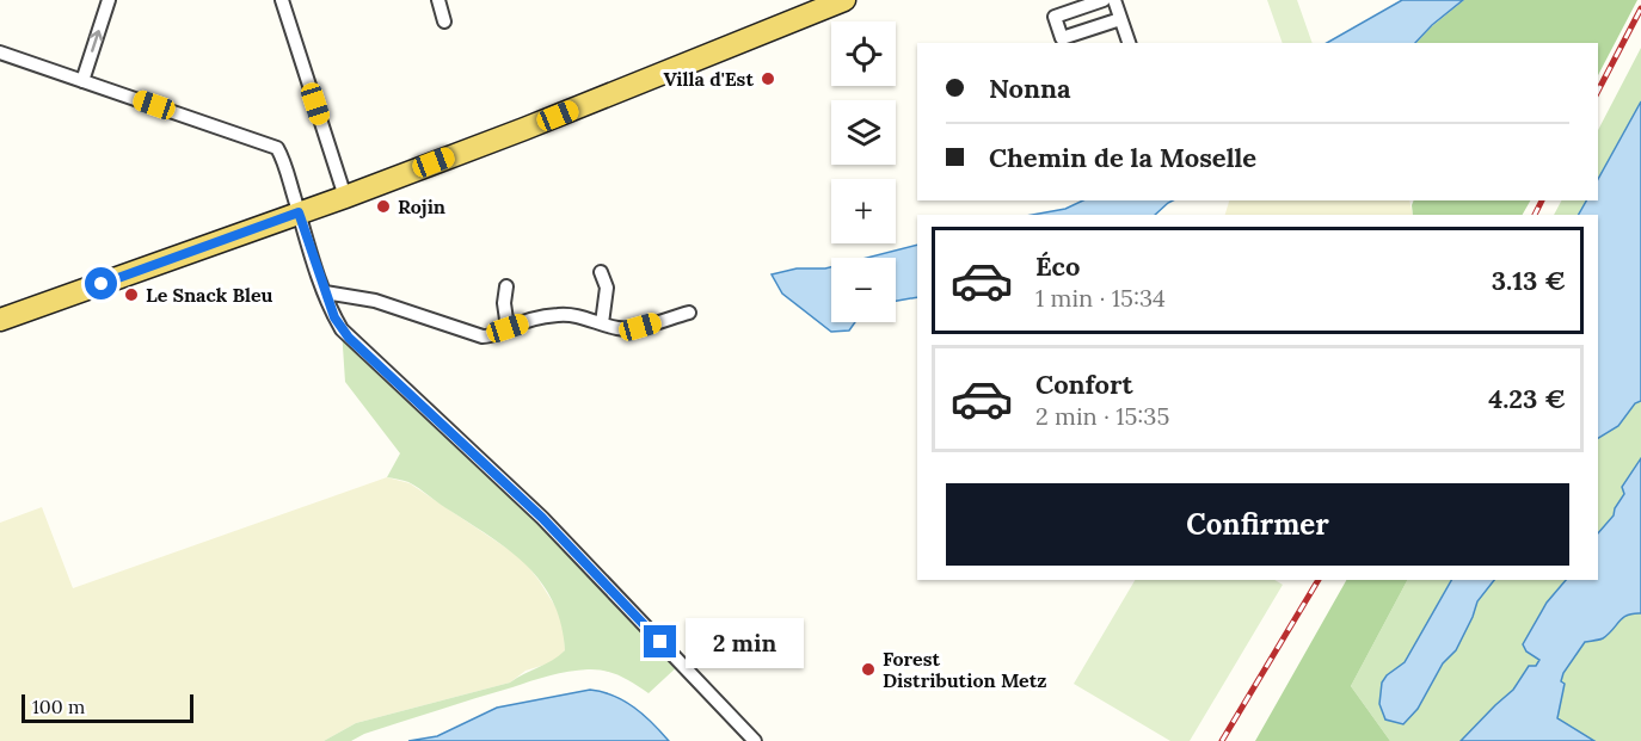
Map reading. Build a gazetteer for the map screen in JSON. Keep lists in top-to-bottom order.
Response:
{
  "places": [
    "Villa d'Est",
    "Rojin",
    "Le Snack Bleu",
    "Forest Distribution Metz"
  ],
  "scale_bar": "100 m",
  "page": {
    "map_buttons": ["+", "−"],
    "banner": ["Nonna", "Chemin de la Moselle"],
    "list": [
      {
        "name": "Éco",
        "note": "1 min · 15:34",
        "value": "3.13 €"
      },
      {
        "name": "Confort",
        "note": "2 min · 15:35",
        "value": "4.23 €"
      }
    ],
    "buttons": "Confirmer",
    "bubble": "2 min",
    "scale": "100 m"
  }
}
